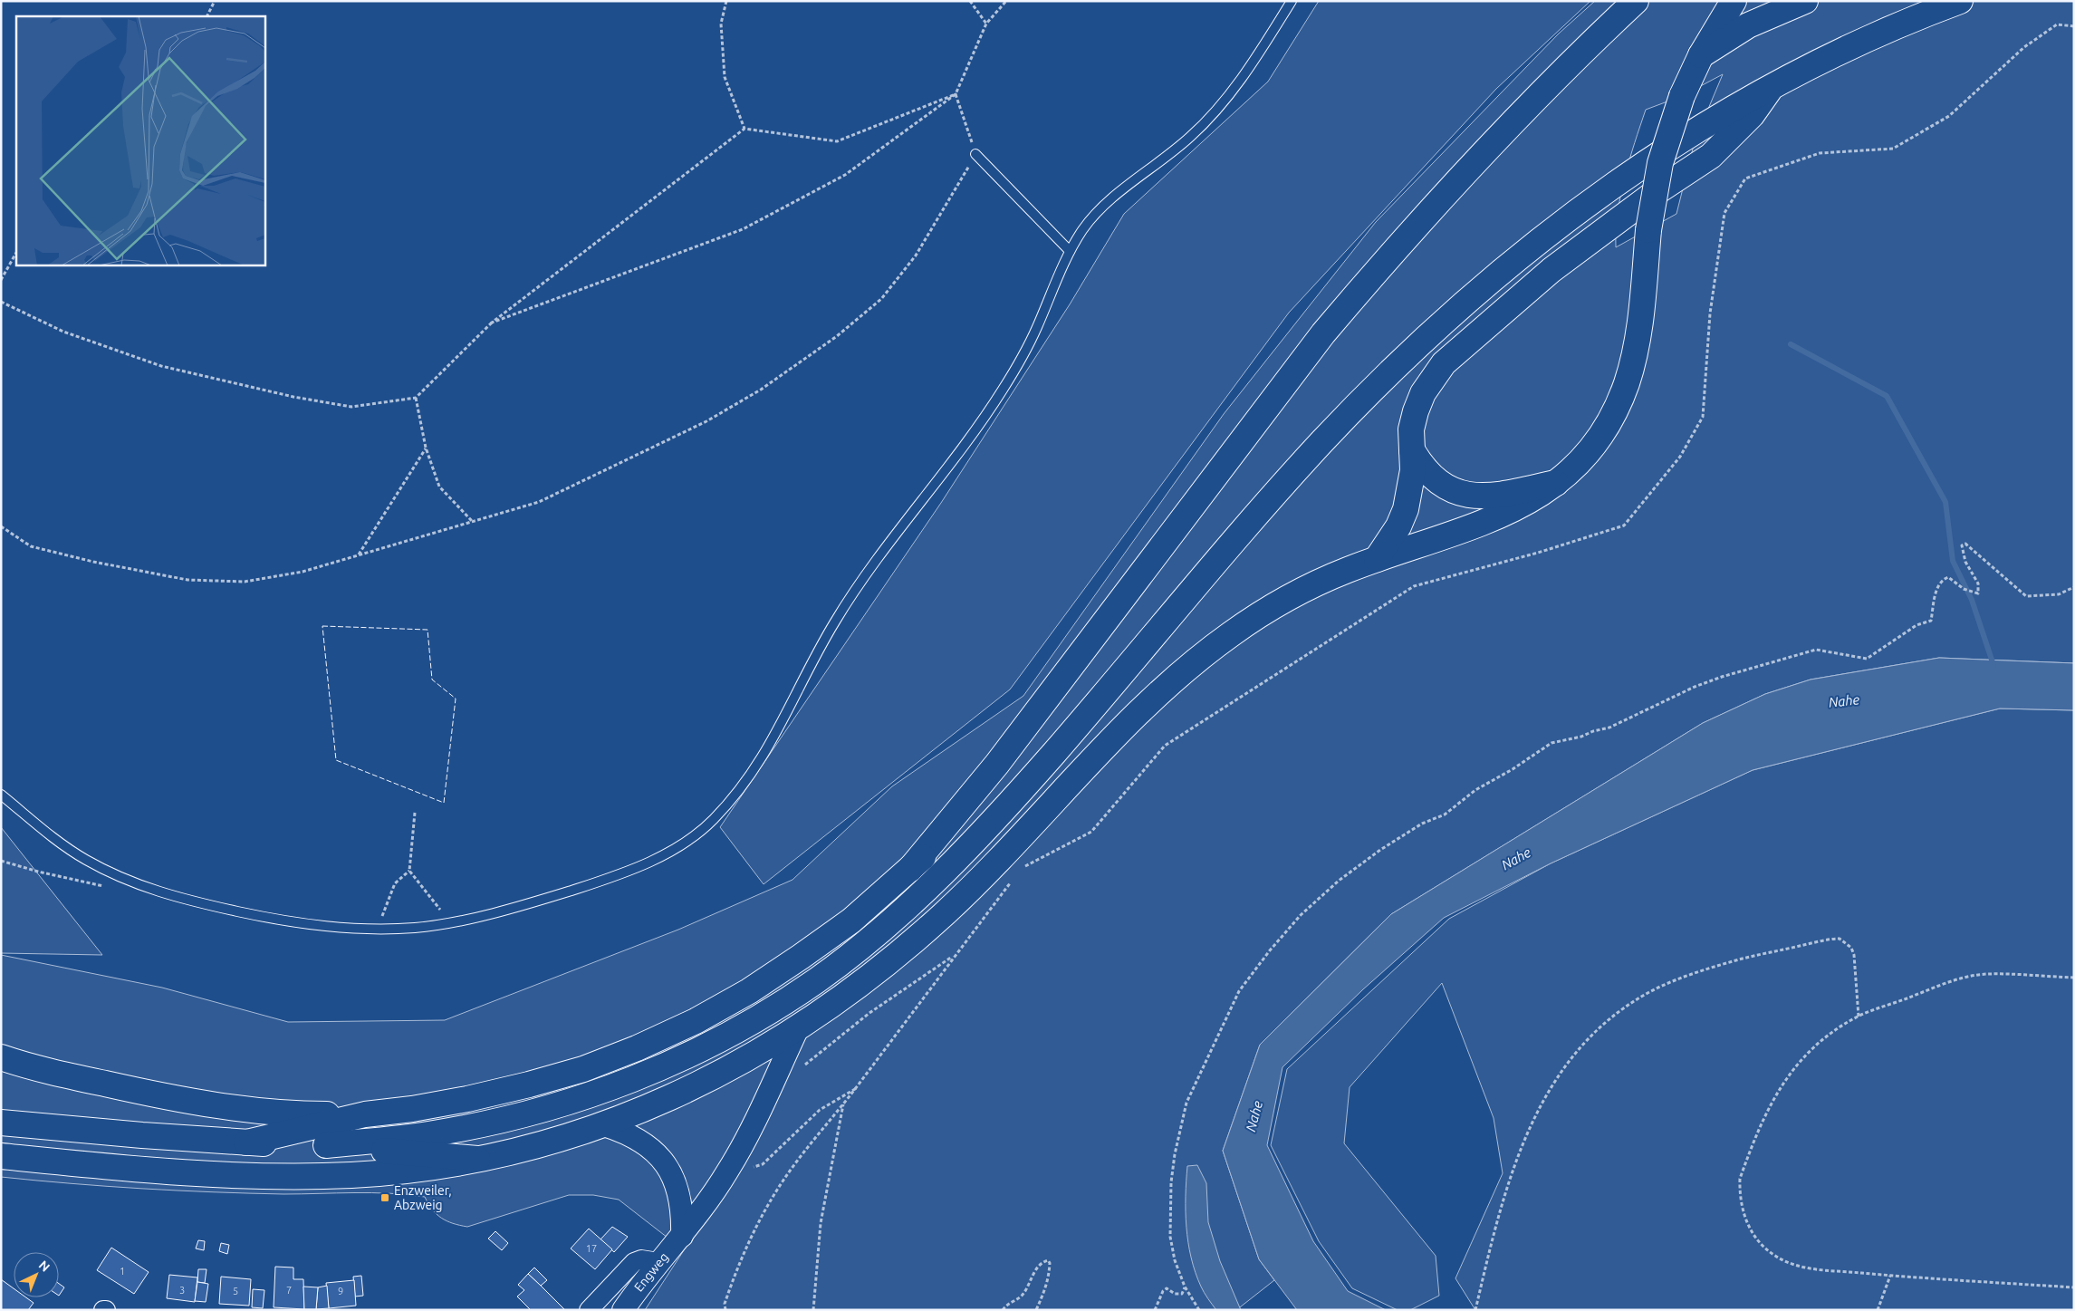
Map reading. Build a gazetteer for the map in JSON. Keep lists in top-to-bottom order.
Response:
{
  "streets": {
    "street": ["Engweg"]
  },
  "water": ["Nahe"],
  "places": {
    "transit": ["Enzweiler, Abzweig"]
  },
  "house_numbers": [
    "17",
    "1",
    "3",
    "7",
    "5",
    "9"
  ],
  "north": "top right"
}
